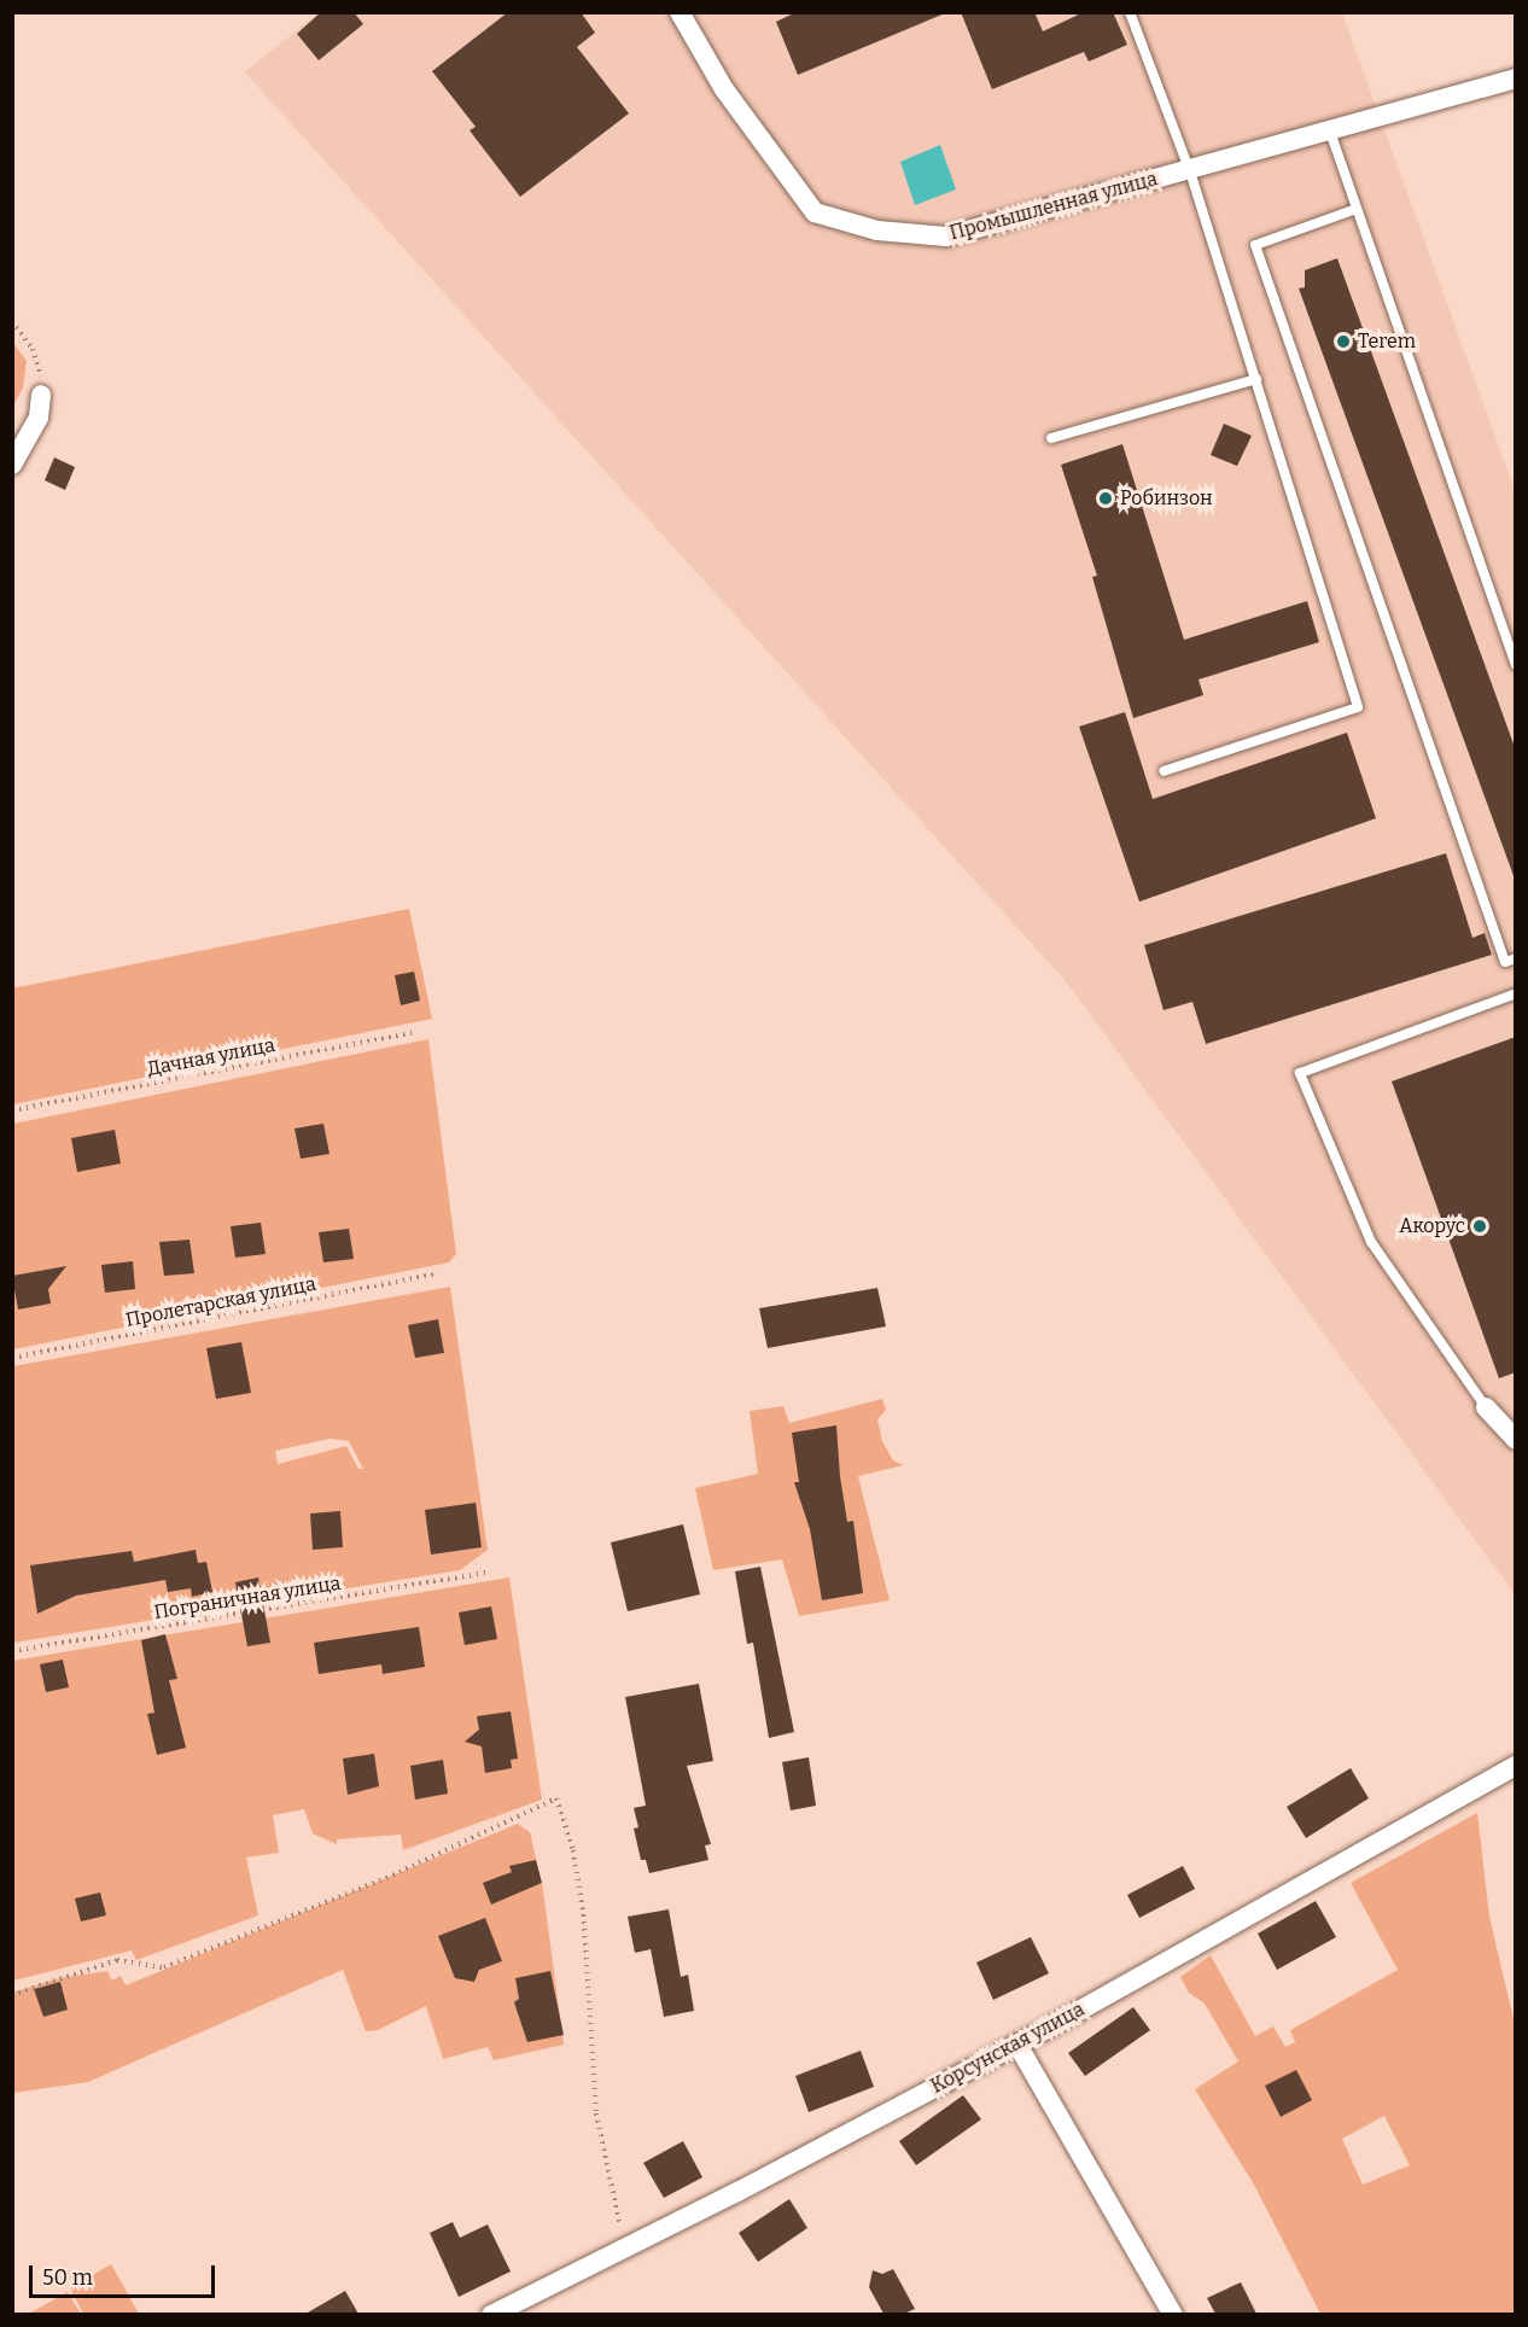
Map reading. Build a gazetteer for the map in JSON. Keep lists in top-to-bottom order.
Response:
{
  "streets": {
    "street": ["Промышленная улица", "Корсунская улица"],
    "path": ["Дачная улица", "Пролетарская улица", "Пограничная улица"]
  },
  "places": ["Terem", "Робинзон", "Акорус"],
  "scale_bar": "50 m"
}
